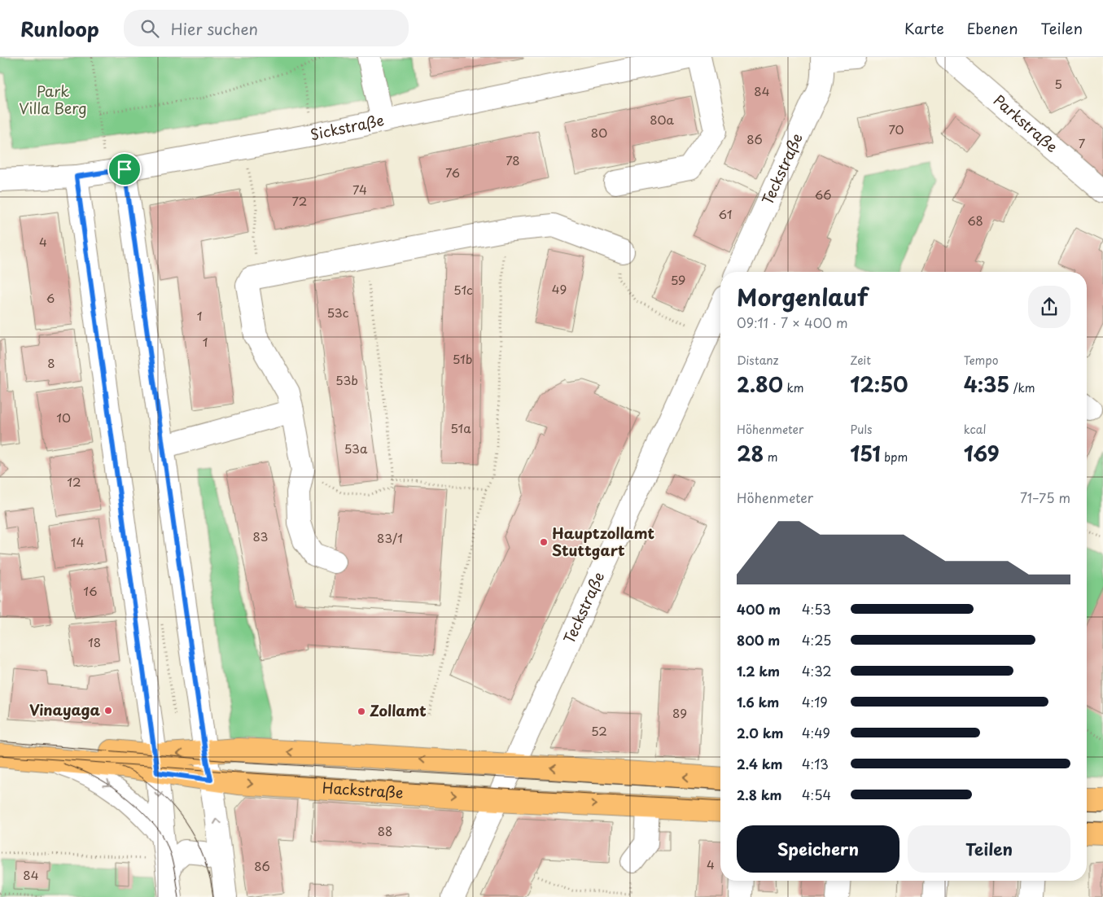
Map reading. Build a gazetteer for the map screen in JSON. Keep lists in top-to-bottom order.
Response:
{
  "streets": {
    "main road": ["Hackstraße"],
    "street": ["Parkstraße", "Sickstraße", "Teckstraße"]
  },
  "crossings": [
    ["Teckstraße", "Hackstraße"]
  ],
  "parks": ["Park Villa Berg"],
  "places": ["Hauptzollamt Stuttgart", "Vinayaga", "Zollamt"],
  "house_numbers": [
    "5",
    "84",
    "80a",
    "70",
    "80",
    "86",
    "7",
    "78",
    "76",
    "74",
    "66",
    "72",
    "61",
    "68",
    "4",
    "59",
    "49",
    "51c",
    "6",
    "53c",
    "1",
    "1",
    "51b",
    "8",
    "53b",
    "10",
    "51a",
    "53a",
    "12",
    "83",
    "83/1",
    "14",
    "16",
    "18",
    "89",
    "52",
    "88",
    "4",
    "86",
    "84"
  ],
  "page": {
    "header": "Runloop",
    "search": "Hier suchen",
    "nav": ["Karte", "Ebenen", "Teilen"],
    "heading": ["Morgenlauf", "09:11 · 7 × 400 m"],
    "stats": [
      ["Distanz", "2.80 km"],
      ["Zeit", "12:50"],
      ["Tempo", "4:35 /km"],
      ["Höhenmeter", "28 m"],
      ["Puls", "151 bpm"],
      ["kcal", "169"]
    ],
    "chart": ["Höhenmeter", "71–75 m"],
    "list": [
      {
        "name": "400 m",
        "note": "4:53"
      },
      {
        "name": "800 m",
        "note": "4:25"
      },
      {
        "name": "1.2 km",
        "note": "4:32"
      },
      {
        "name": "1.6 km",
        "note": "4:19"
      },
      {
        "name": "2.0 km",
        "note": "4:49"
      },
      {
        "name": "2.4 km",
        "note": "4:13"
      },
      {
        "name": "2.8 km",
        "note": "4:54"
      }
    ],
    "buttons": ["Speichern", "Teilen"]
  }
}
